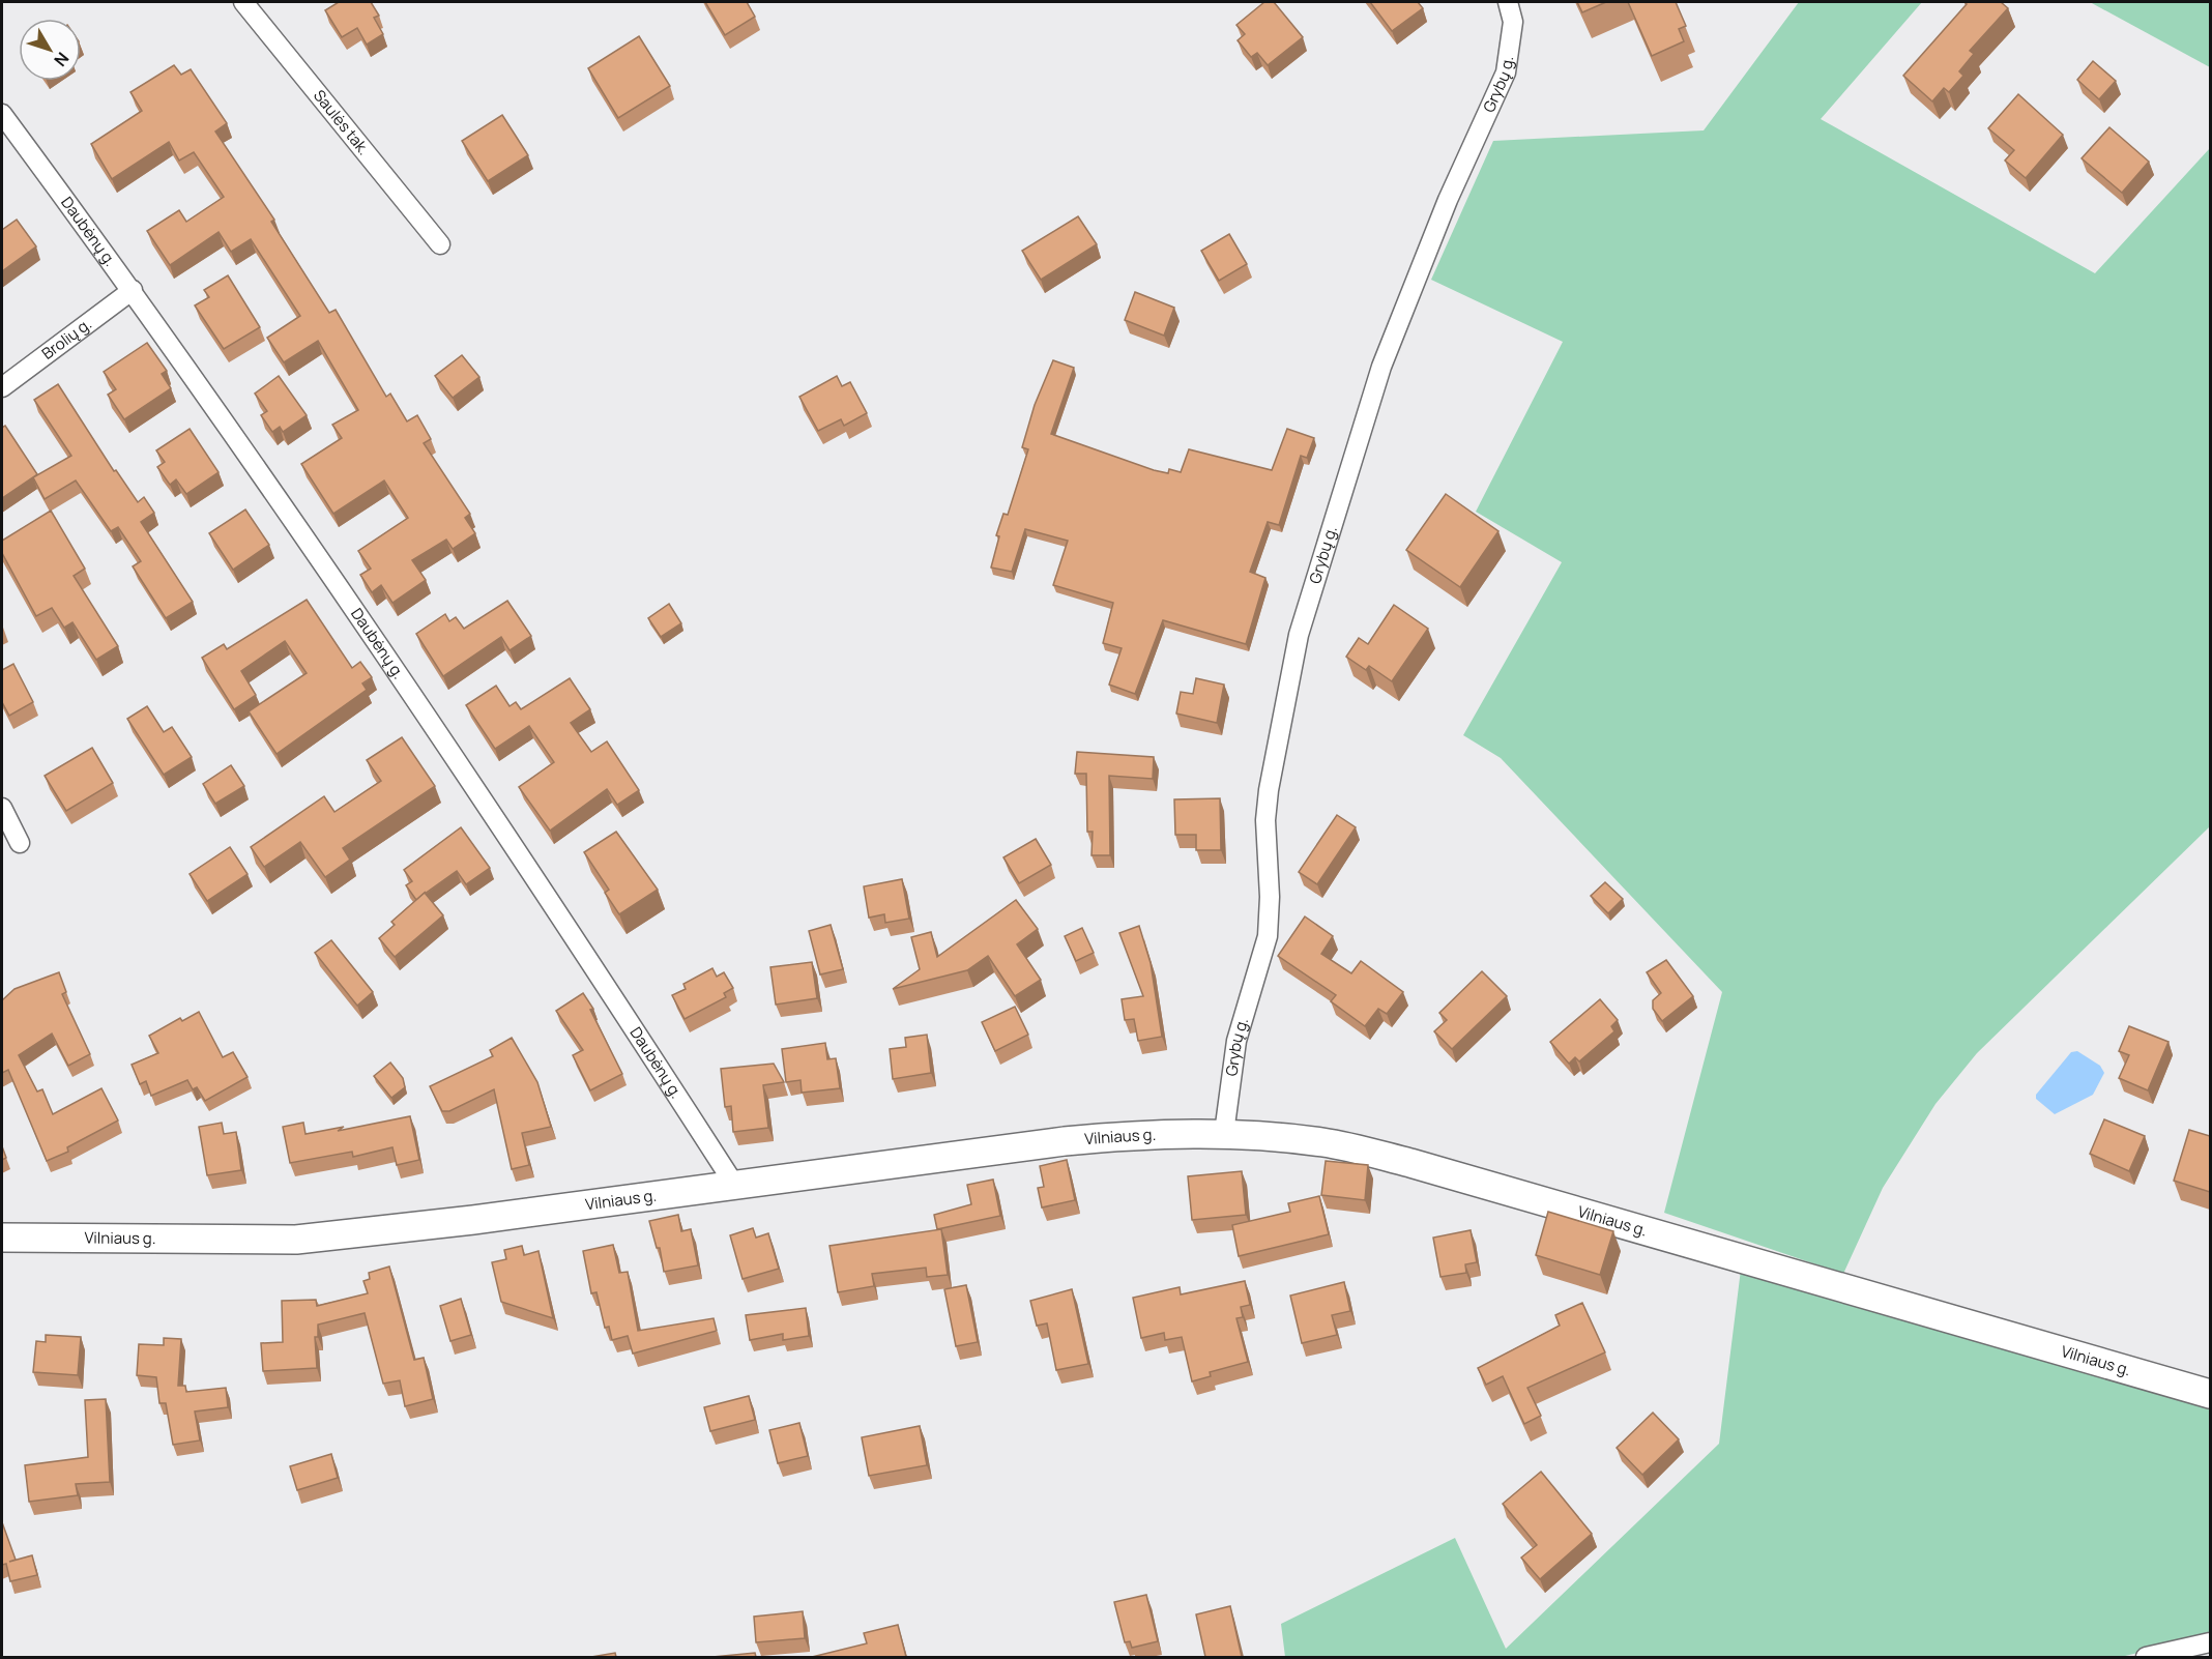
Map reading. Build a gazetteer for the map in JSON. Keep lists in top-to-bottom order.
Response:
{
  "streets": {
    "main road": ["Vilniaus g."],
    "street": [
      "Grybų g.",
      "Saulės tak.",
      "Daubėnų g.",
      "Brolių g."
    ]
  },
  "crossings": [
    ["Grybų g.", "Vilniaus g."],
    ["Daubėnų g.", "Brolių g."],
    ["Daubėnų g.", "Vilniaus g."]
  ],
  "north": "bottom right"
}
